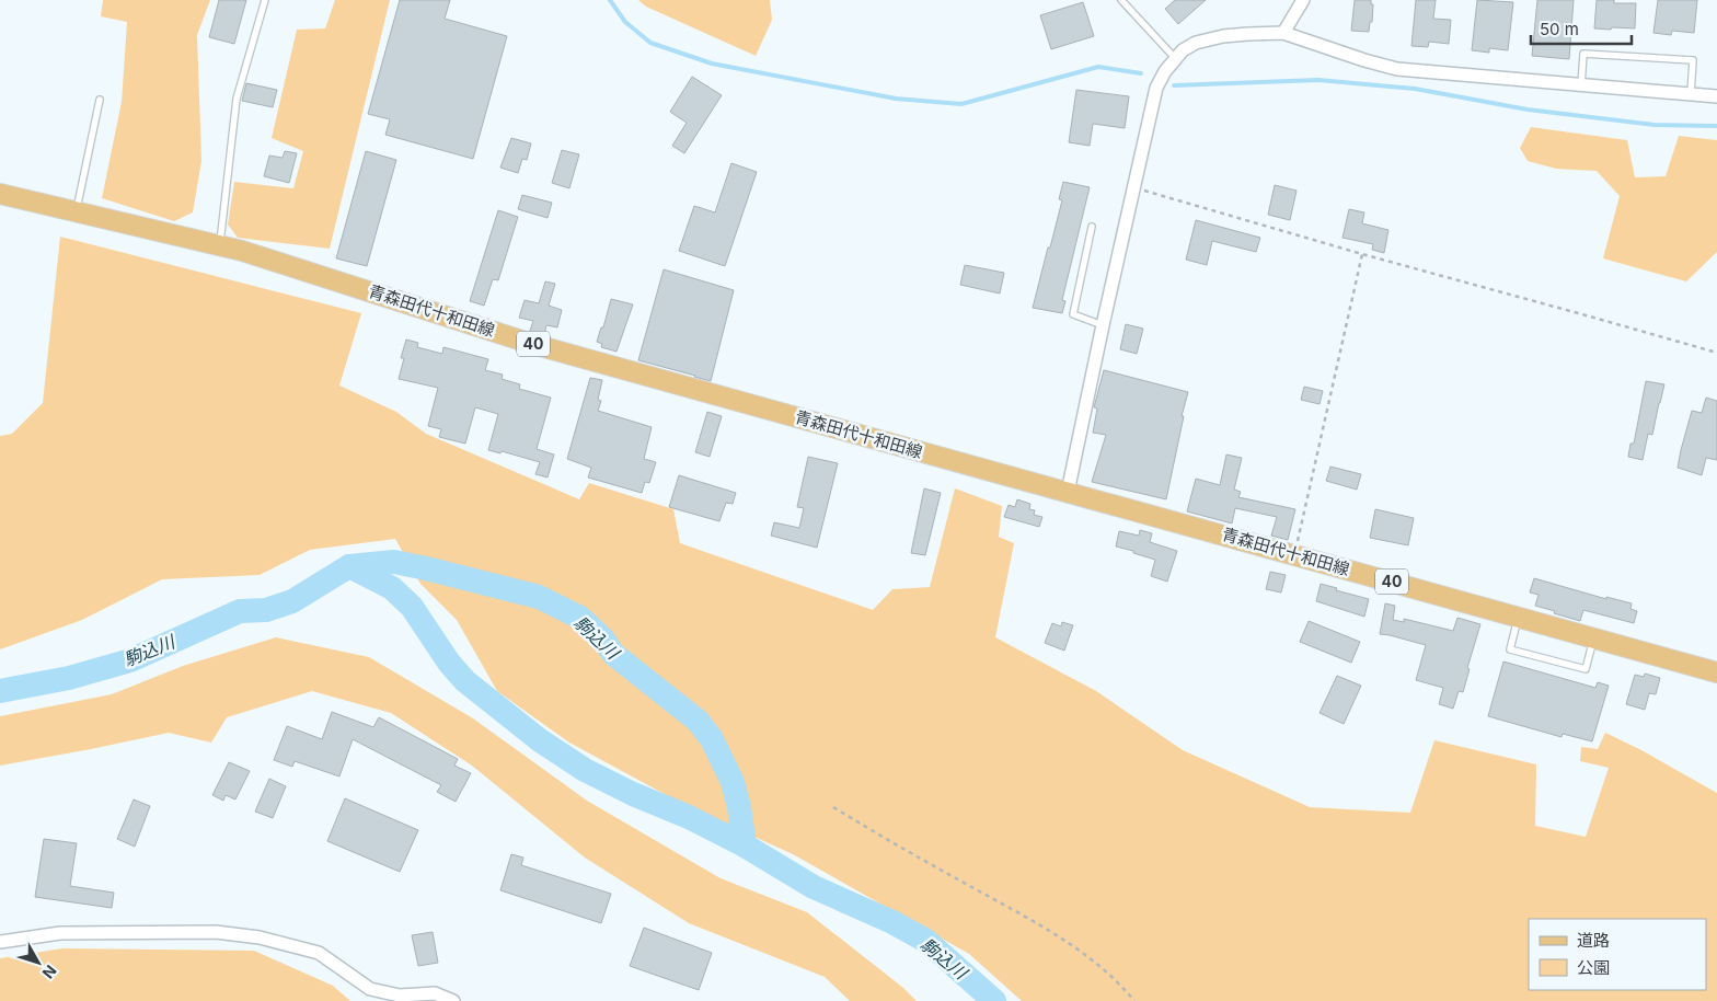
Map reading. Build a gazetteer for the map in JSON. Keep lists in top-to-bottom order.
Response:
{
  "streets": {
    "main road": ["青森田代十和田線", "40"]
  },
  "water": ["駒込川"],
  "legend": ["道路", "公園"],
  "scale_bar": "50 m",
  "north": "bottom right"
}
